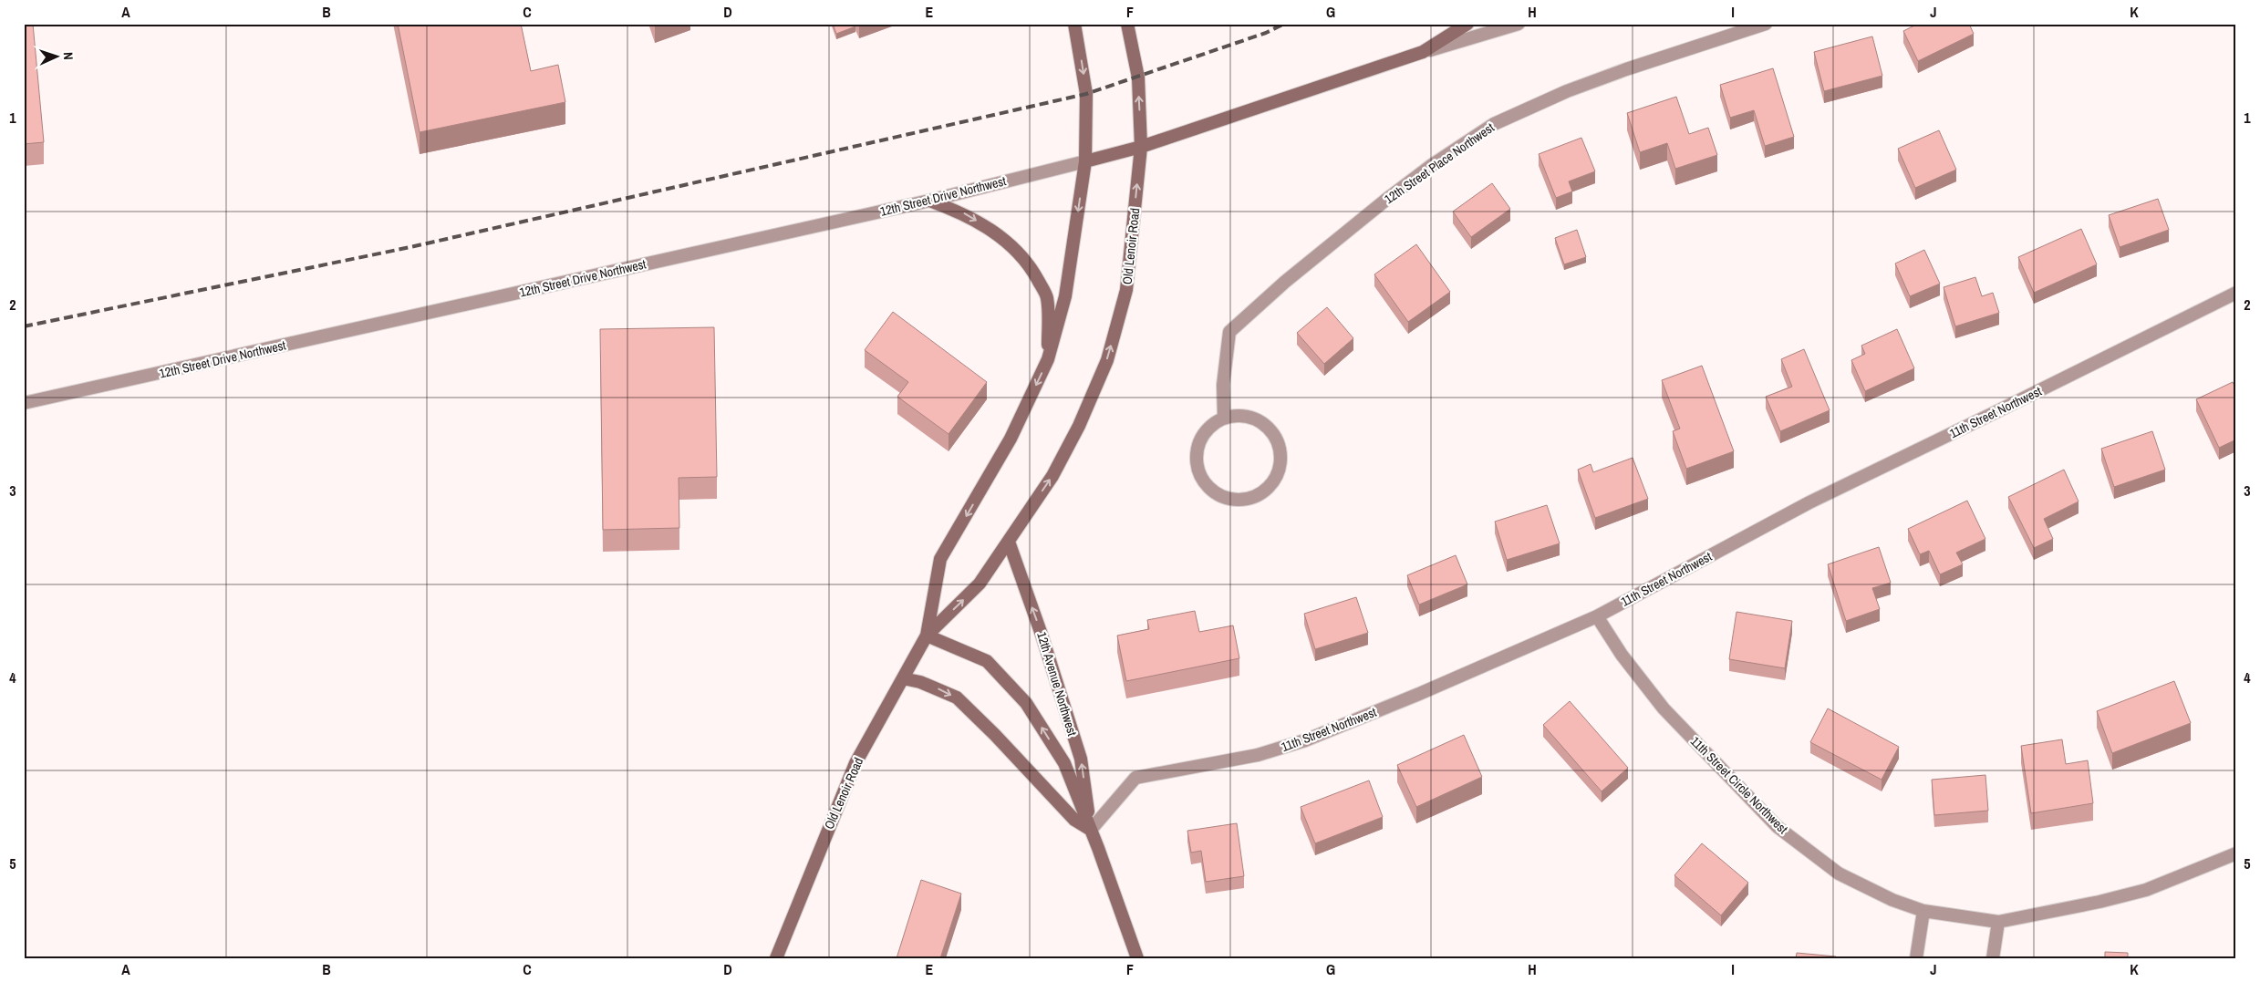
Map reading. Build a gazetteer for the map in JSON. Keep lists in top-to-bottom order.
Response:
{
  "streets": {
    "main road": ["12th Street Drive Northwest", "Old Lenoir Road", "12th Avenue Northwest"],
    "street": ["12th Street Place Northwest", "11th Street Northwest", "11th Street Circle Northwest"]
  },
  "crossings": [
    ["12th Street Drive Northwest", "Old Lenoir Road"],
    ["Old Lenoir Road", "12th Avenue Northwest"],
    ["11th Street Northwest", "12th Avenue Northwest"],
    ["11th Street Northwest", "11th Street Circle Northwest"]
  ],
  "one_way": ["12th Avenue Northwest"],
  "north": "right",
  "grid": {
    "columns": [
      "A",
      "B",
      "C",
      "D",
      "E",
      "F",
      "G",
      "H",
      "I",
      "J",
      "K"
    ],
    "rows": [
      "1",
      "2",
      "3",
      "4",
      "5"
    ]
  }
}
